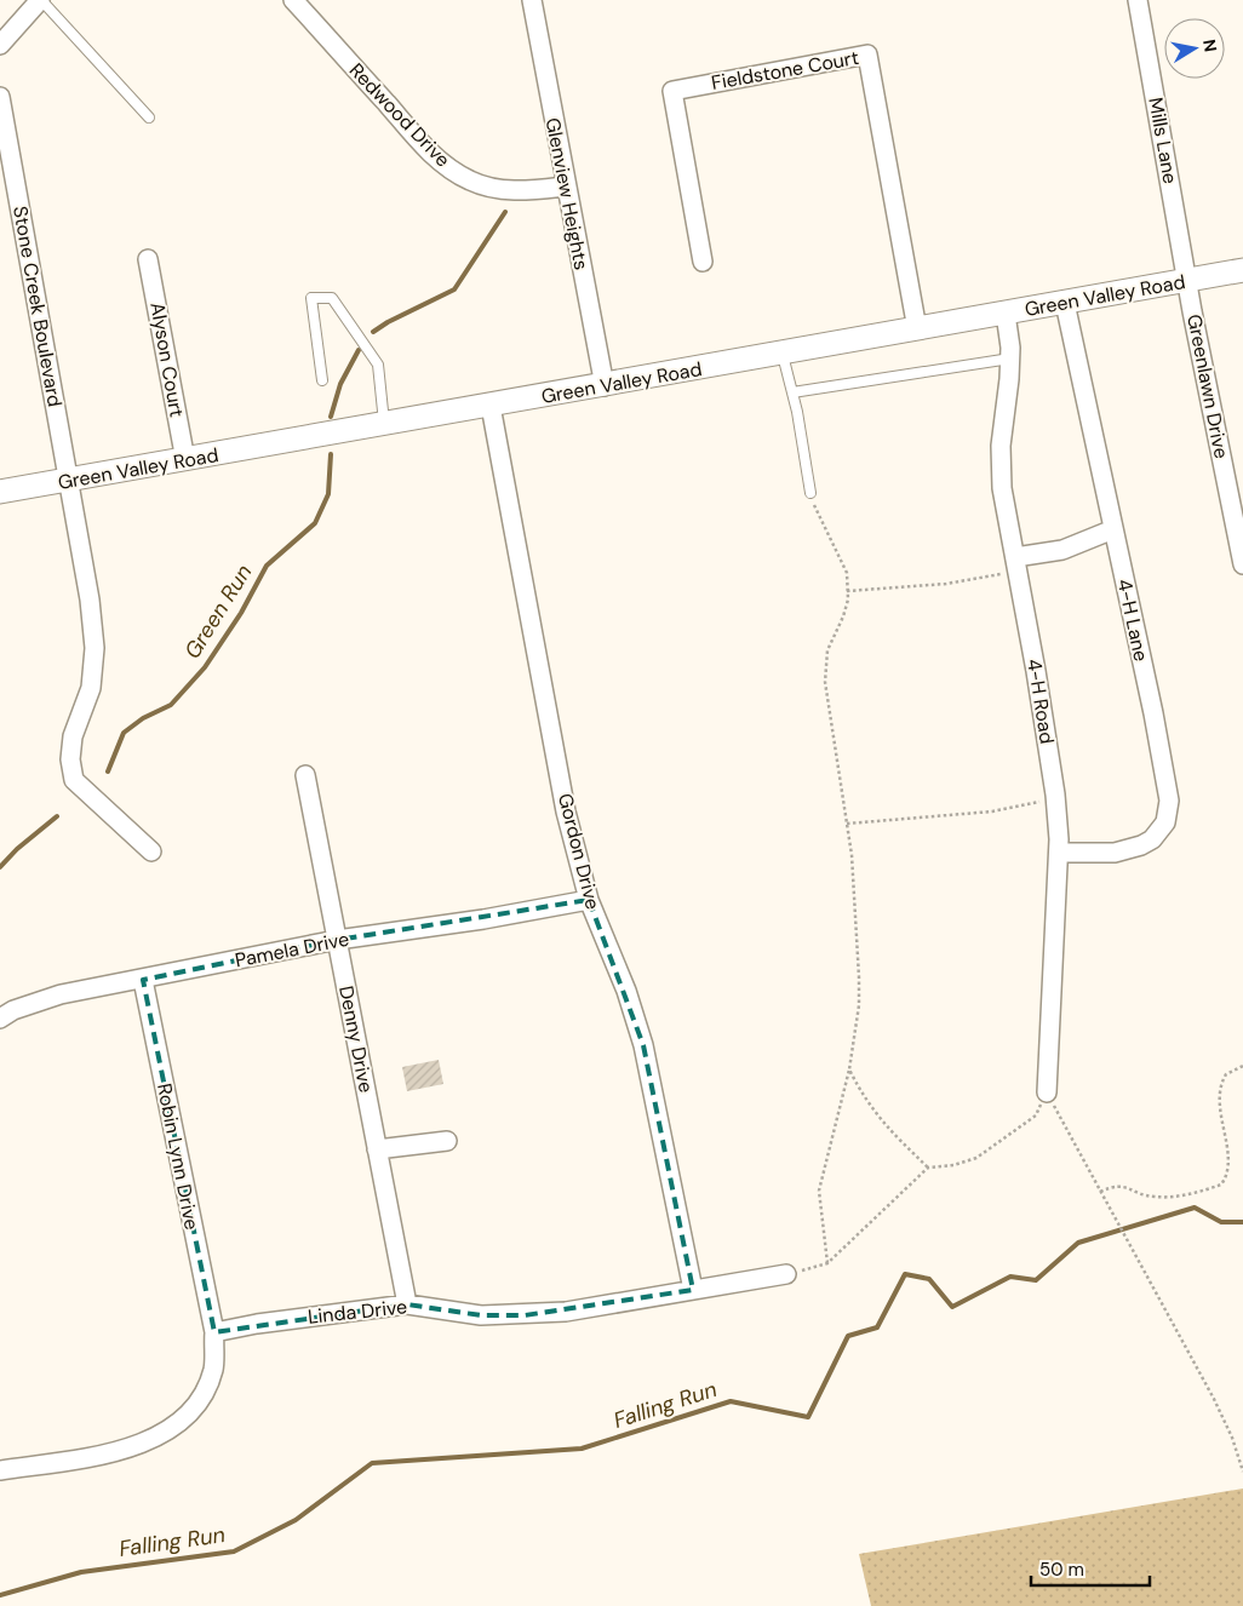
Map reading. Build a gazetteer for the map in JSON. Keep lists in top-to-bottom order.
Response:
{
  "streets": {
    "street": [
      "Fieldstone Court",
      "Redwood Drive",
      "Mills Lane",
      "Glenview Heights",
      "Green Valley Road",
      "Stone Creek Boulevard",
      "Alyson Court",
      "Greenlawn Drive",
      "4-H Lane",
      "4-H Road",
      "Gordon Drive",
      "Pamela Drive",
      "Denny Drive",
      "Robin Lynn Drive",
      "Linda Drive"
    ]
  },
  "crossings": [
    ["Fieldstone Court", "Green Valley Road"],
    ["Redwood Drive", "Glenview Heights"],
    ["Mills Lane", "Green Valley Road"],
    ["Mills Lane", "Greenlawn Drive"],
    ["Glenview Heights", "Green Valley Road"],
    ["Green Valley Road", "Stone Creek Boulevard"],
    ["Green Valley Road", "Alyson Court"],
    ["Green Valley Road", "Greenlawn Drive"],
    ["Green Valley Road", "4-H Lane"],
    ["Green Valley Road", "4-H Road"],
    ["Green Valley Road", "Gordon Drive"],
    ["4-H Lane", "4-H Road"],
    ["Gordon Drive", "Pamela Drive"],
    ["Gordon Drive", "Linda Drive"],
    ["Pamela Drive", "Denny Drive"],
    ["Pamela Drive", "Robin Lynn Drive"],
    ["Denny Drive", "Linda Drive"],
    ["Robin Lynn Drive", "Linda Drive"]
  ],
  "water": ["Green Run", "Falling Run"],
  "scale_bar": "50 m",
  "north": "right"
}
